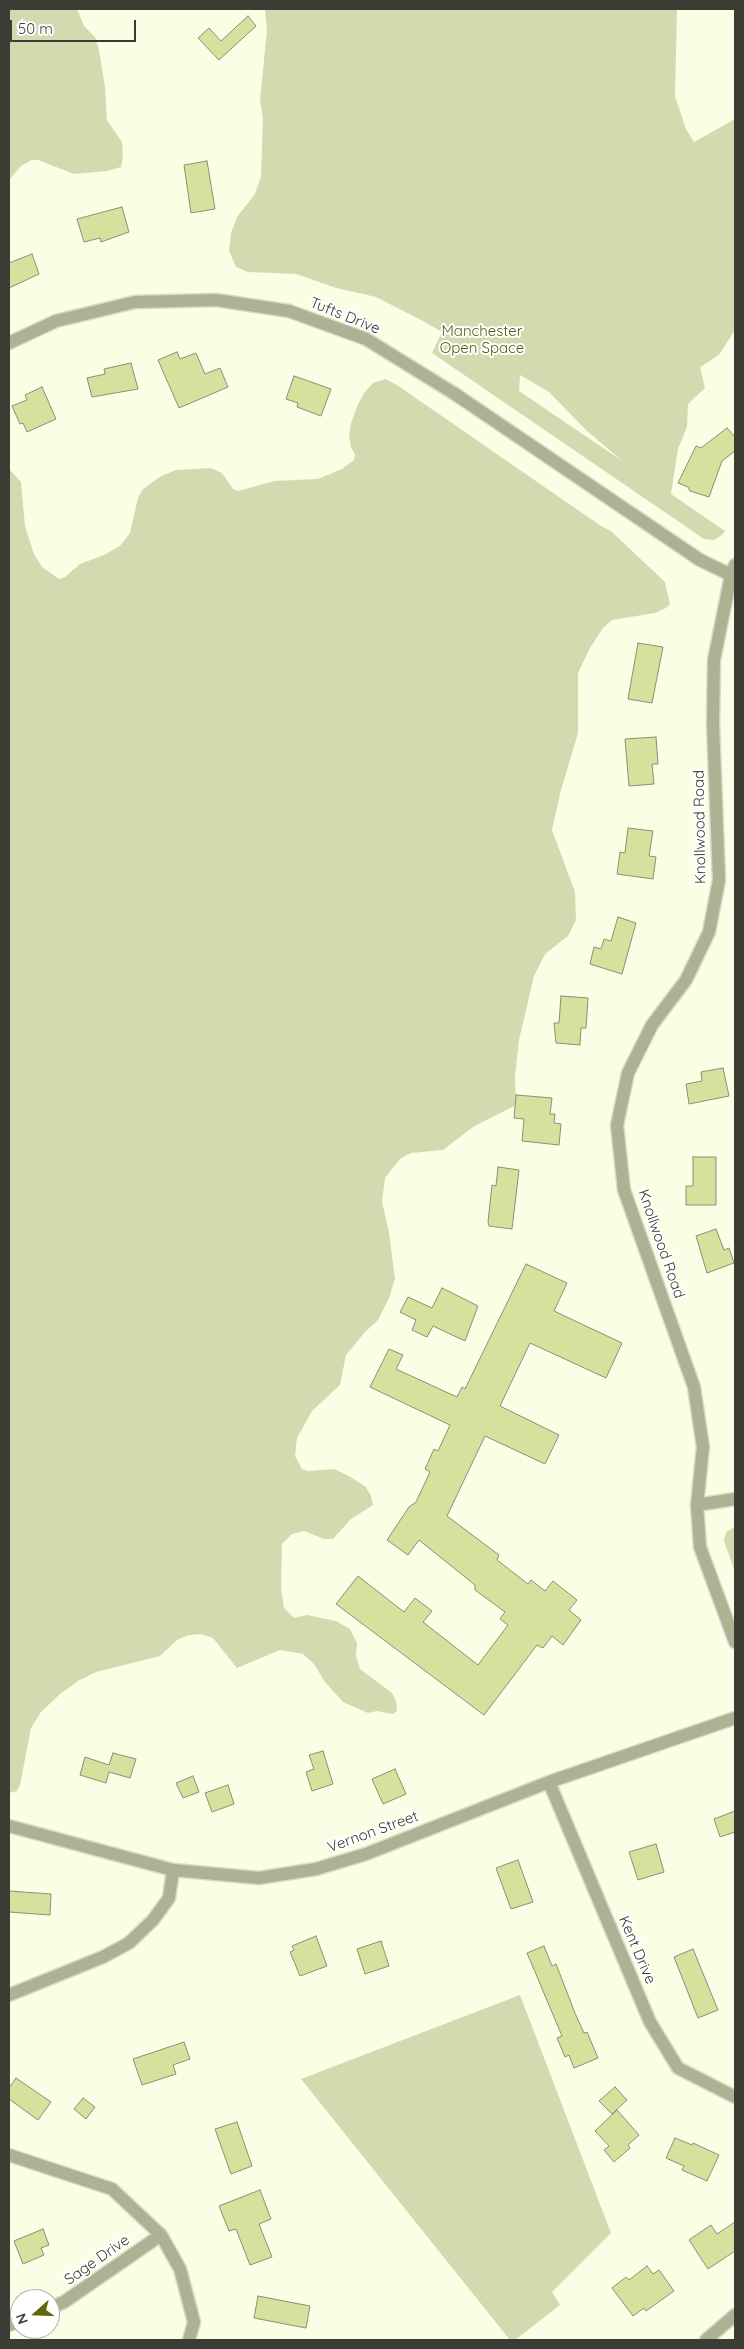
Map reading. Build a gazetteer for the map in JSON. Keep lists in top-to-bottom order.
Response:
{
  "streets": {
    "street": [
      "Tufts Drive",
      "Knollwood Road",
      "Vernon Street",
      "Kent Drive",
      "Sage Drive"
    ]
  },
  "crossings": [
    ["Tufts Drive", "Knollwood Road"],
    ["Vernon Street", "Kent Drive"]
  ],
  "parks": ["Manchester Open Space"],
  "scale_bar": "50 m",
  "north": "left"
}
